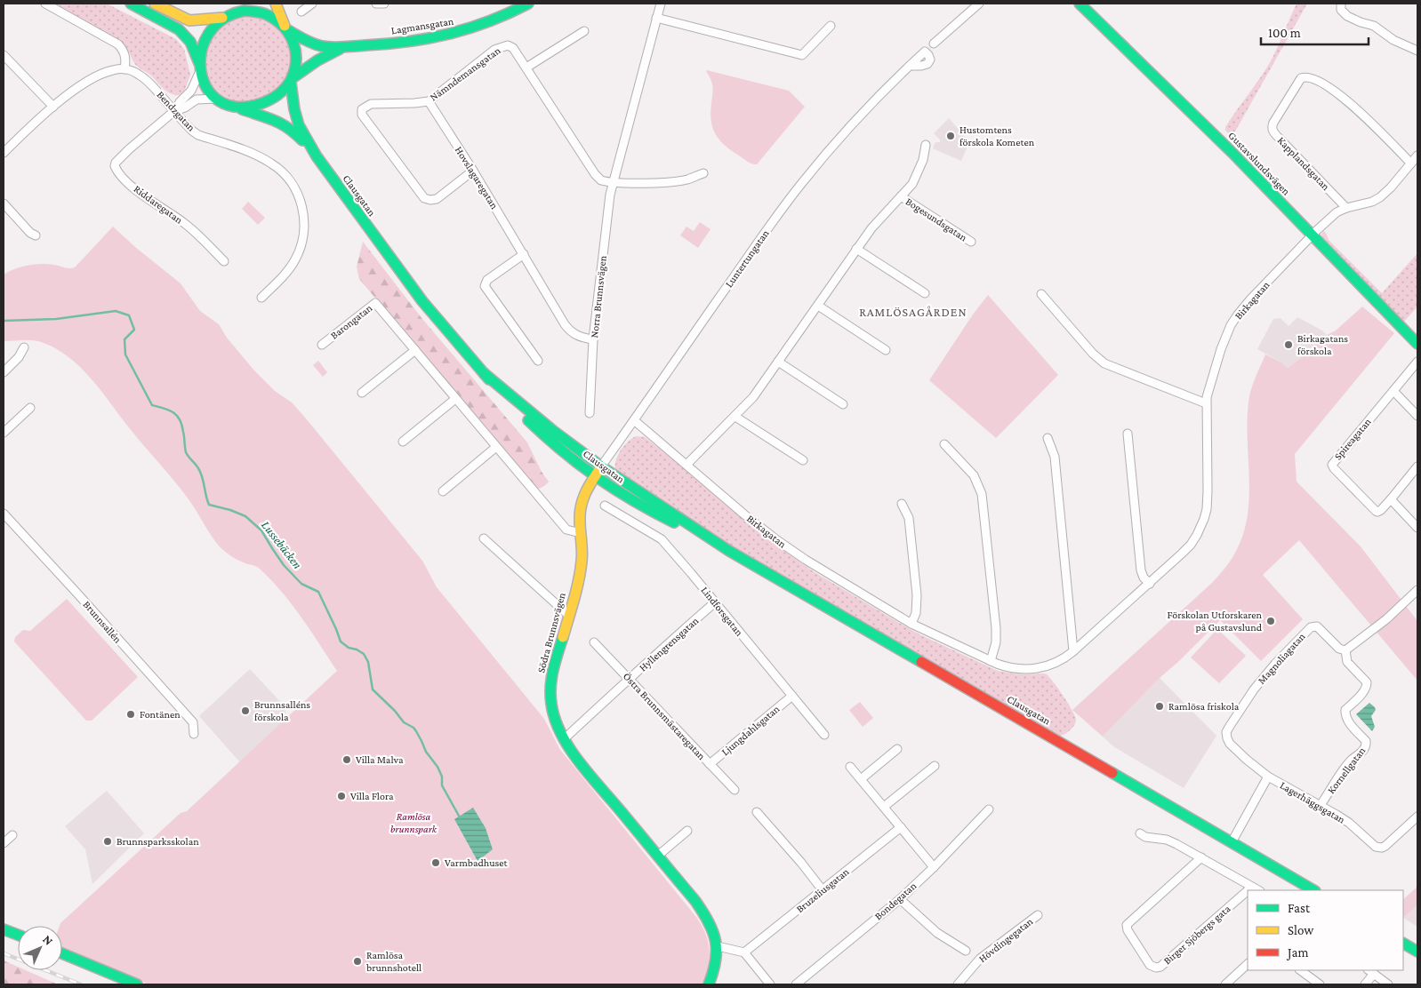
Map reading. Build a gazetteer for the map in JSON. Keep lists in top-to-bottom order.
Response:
{
  "streets": {
    "main road": [
      "Lagmansgatan",
      "Gustavslundsvägen",
      "Clausgatan",
      "Södra Brunnsvägen"
    ],
    "street": [
      "Nämndemansgatan",
      "Bendzgatan",
      "Kapplandsgatan",
      "Hovslagaregatan",
      "Riddaregatan",
      "Bogesundsgatan",
      "Luntertungatan",
      "Norra Brunnsvägen",
      "Birkagatan",
      "Barongatan",
      "Spireagatan",
      "Lindforsgatan",
      "Brunnsallén",
      "Hyllengrensgatan",
      "Magnoliagatan",
      "Östra Brunnsmästaregatan",
      "Ljungdahlsgatan",
      "Kornellgatan",
      "Lagerhäggsgatan",
      "Bruzeliusgatan",
      "Bondegatan",
      "Birger Sjöbergs gata",
      "Hövdingegatan"
    ]
  },
  "crossings": [
    ["Lagmansgatan", "Clausgatan"],
    ["Lagmansgatan", "Riddaregatan"],
    ["Nämndemansgatan", "Hovslagaregatan"],
    ["Nämndemansgatan", "Norra Brunnsvägen"],
    ["Bendzgatan", "Riddaregatan"],
    ["Gustavslundsvägen", "Birkagatan"],
    ["Kapplandsgatan", "Birkagatan"],
    ["Hovslagaregatan", "Norra Brunnsvägen"],
    ["Clausgatan", "Riddaregatan"],
    ["Clausgatan", "Luntertungatan"],
    ["Clausgatan", "Södra Brunnsvägen"],
    ["Bogesundsgatan", "Birkagatan"],
    ["Luntertungatan", "Birkagatan"],
    ["Luntertungatan", "Södra Brunnsvägen"],
    ["Barongatan", "Södra Brunnsvägen"],
    ["Lindforsgatan", "Hyllengrensgatan"],
    ["Lindforsgatan", "Ljungdahlsgatan"],
    ["Södra Brunnsvägen", "Hyllengrensgatan"],
    ["Hyllengrensgatan", "Östra Brunnsmästaregatan"],
    ["Magnoliagatan", "Kornellgatan"],
    ["Magnoliagatan", "Lagerhäggsgatan"],
    ["Östra Brunnsmästaregatan", "Ljungdahlsgatan"],
    ["Kornellgatan", "Lagerhäggsgatan"]
  ],
  "districts": ["RAMLÖSAGÅRDEN"],
  "water": ["Lussebäcken"],
  "parks": ["Ramlösa brunnspark"],
  "places": [
    "Hustomtens förskola Kometen",
    "Birkagatans förskola",
    "Förskolan Utforskaren på Gustavslund",
    "Ramlösa friskola",
    "Brunnsalléns förskola",
    "Fontänen",
    "Villa Malva",
    "Villa Flora",
    "Brunnsparksskolan",
    "Varmbadhuset",
    "Ramlösa brunnshotell"
  ],
  "legend": ["Fast", "Slow", "Jam"],
  "scale_bar": "100 m",
  "north": "top right"
}
